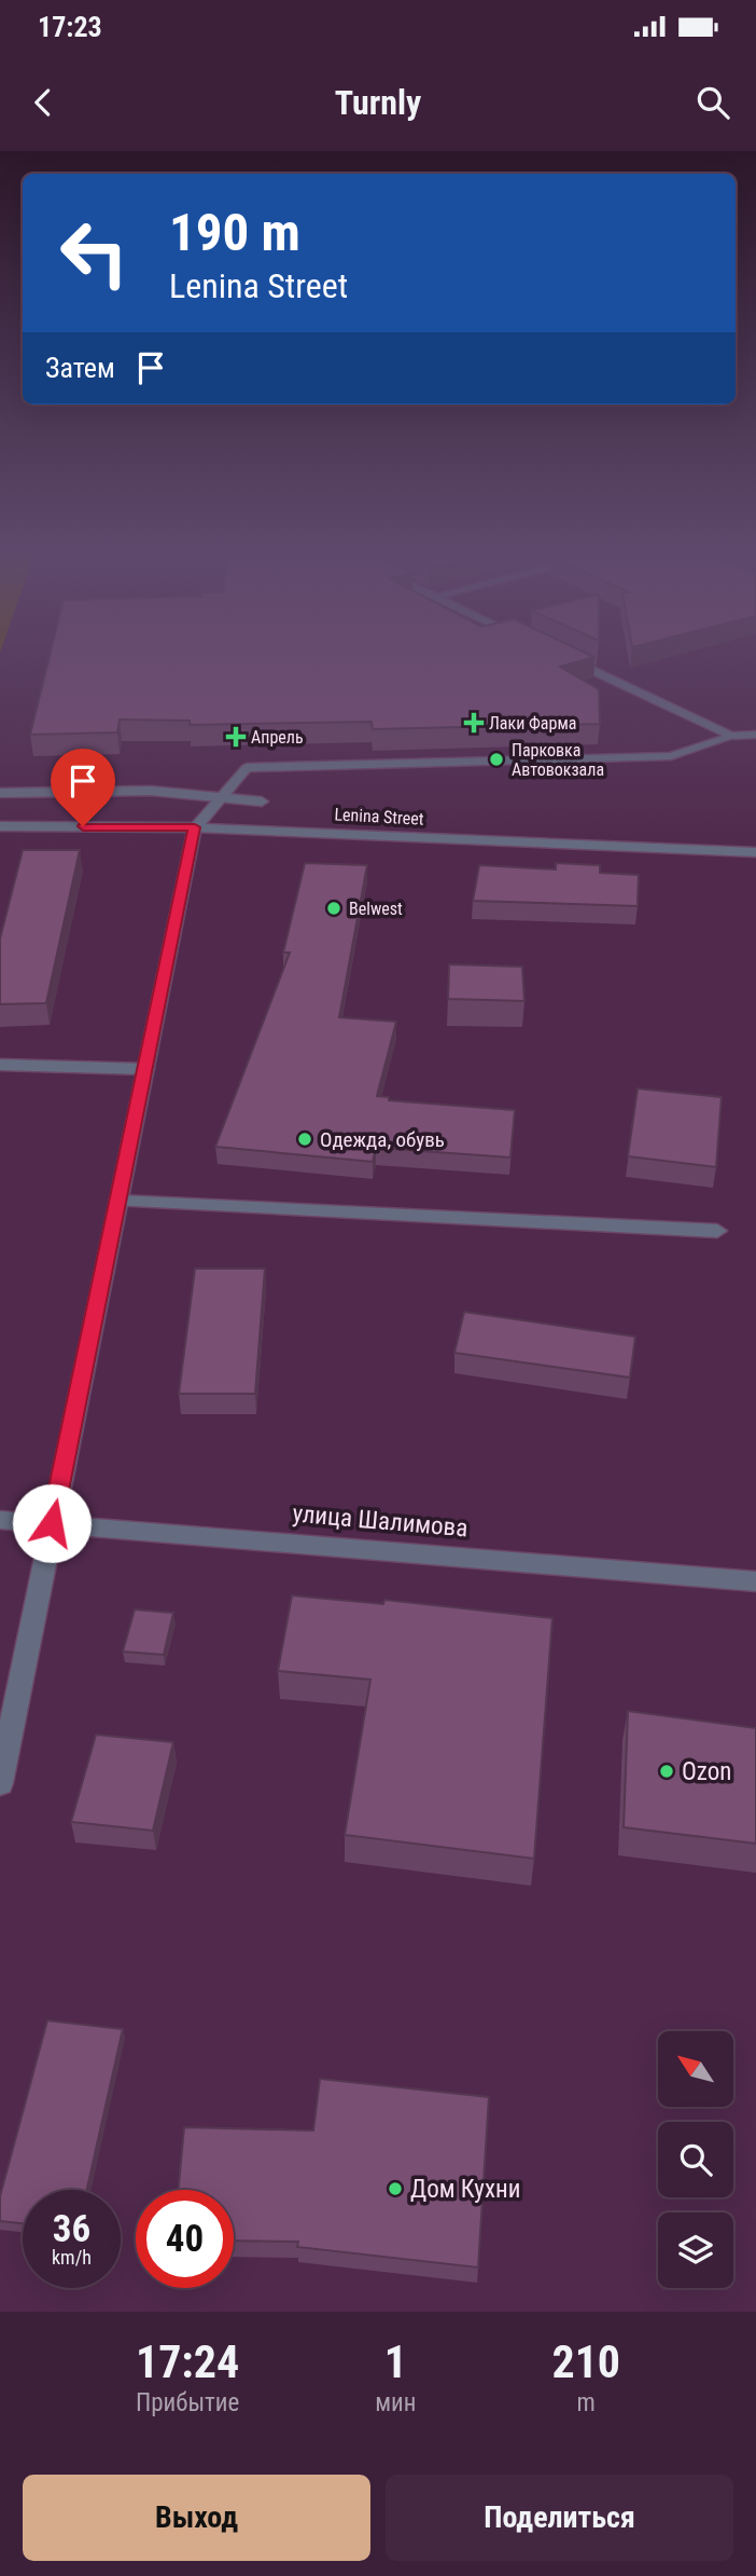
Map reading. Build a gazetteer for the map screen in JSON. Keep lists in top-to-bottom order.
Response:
{
  "streets": {
    "street": ["Lenina Street", "улица Шалимова"]
  },
  "places": {
    "health": ["Лаки Фарма", "Апрель"],
    "other": [
      "Парковка Автовокзала",
      "Belwest",
      "Одежда, обувь",
      "Ozon",
      "Дом Кухни"
    ]
  },
  "north": "top left",
  "page": {
    "status": "17:23",
    "header": "Turnly",
    "turn": ["190 m", "Lenina Street"],
    "then": "Затем",
    "speed": "36 km/h",
    "limit": "40",
    "eta": [
      "17:24",
      "Прибытие",
      "1",
      "мин",
      "210",
      "m"
    ],
    "buttons": ["Выход", "Поделиться"]
  }
}
